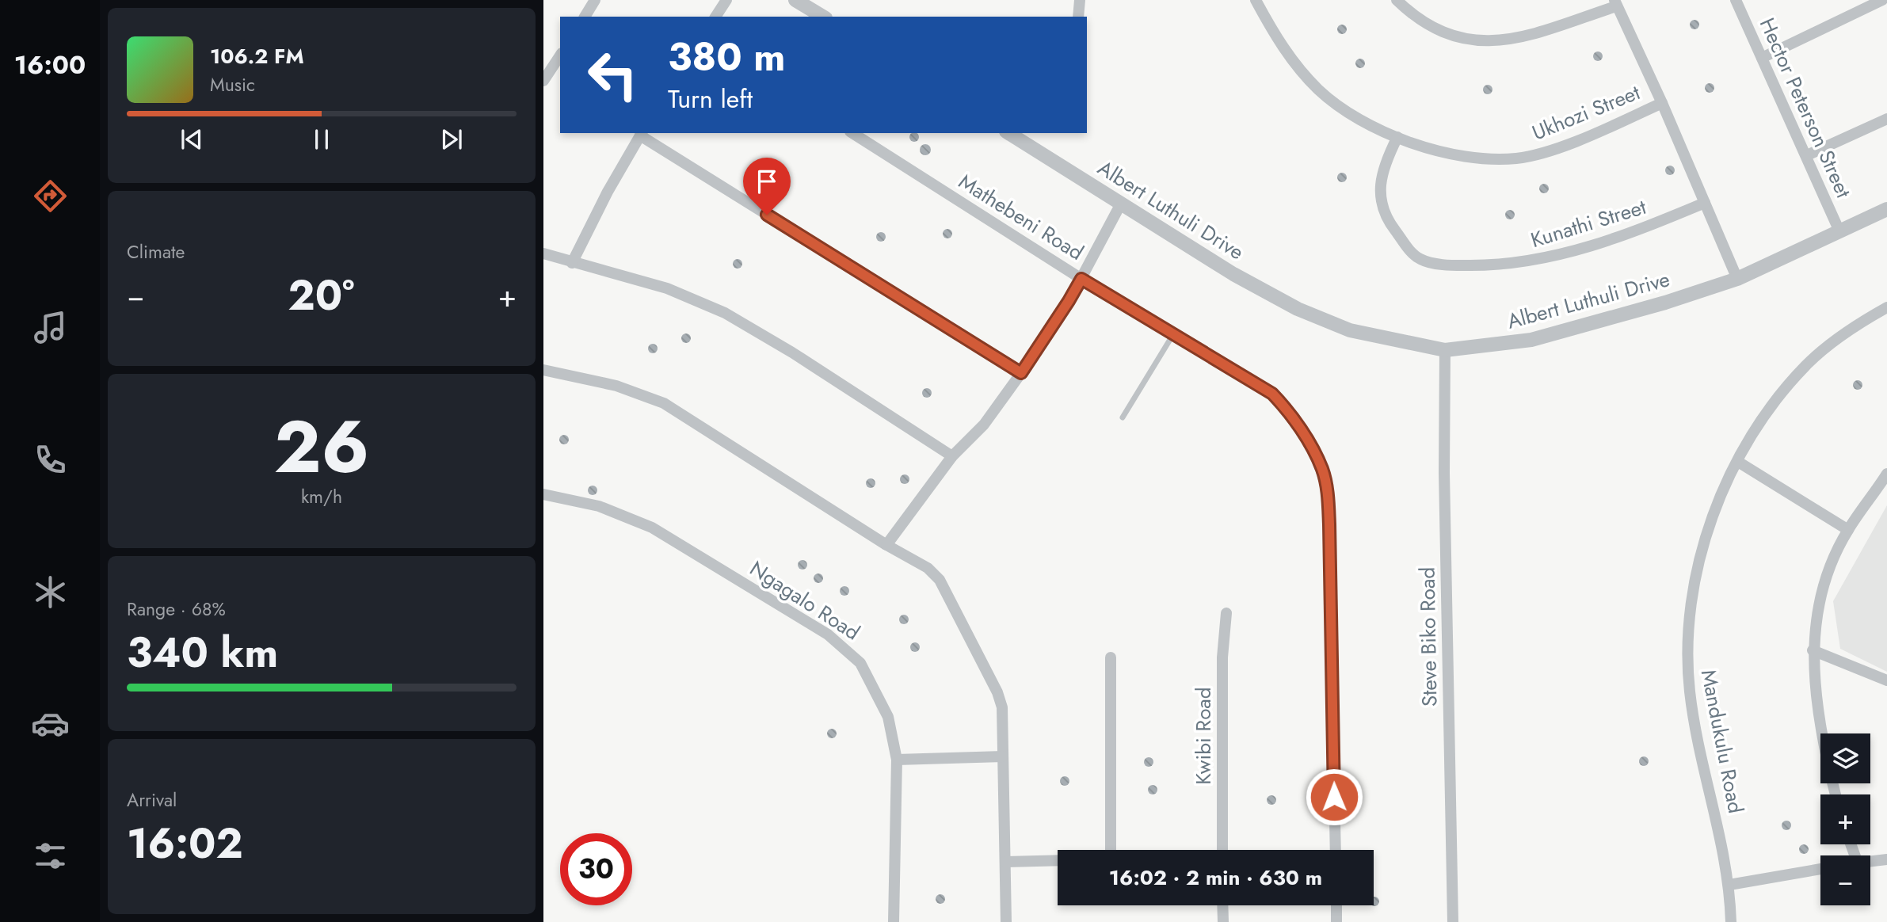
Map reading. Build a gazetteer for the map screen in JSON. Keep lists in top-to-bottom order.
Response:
{
  "streets": {
    "street": [
      "Hector Peterson Street",
      "Ukhozi Street",
      "Albert Luthuli Drive",
      "Mathebeni Road",
      "Kunathi Street",
      "Ngagalo Road",
      "Steve Biko Road",
      "Kwibi Road",
      "Mandukulu Road"
    ]
  },
  "crossings": [
    ["Hector Peterson Street", "Albert Luthuli Drive"],
    ["Ukhozi Street", "Kunathi Street"],
    ["Albert Luthuli Drive", "Steve Biko Road"]
  ],
  "page": {
    "tabs": "16:00",
    "turn": ["380 m", "Turn left"],
    "song": ["106.2 FM", "Music"],
    "tile": [
      "Climate",
      ["26", "km/h"],
      ["Range · 68%", "340 km"],
      ["Arrival", "16:02"]
    ],
    "heat": ["−", "20°", "+"],
    "map_buttons": ["+", "−"],
    "limit": "30",
    "trip": "16:02 · 2 min · 630 m"
  }
}
